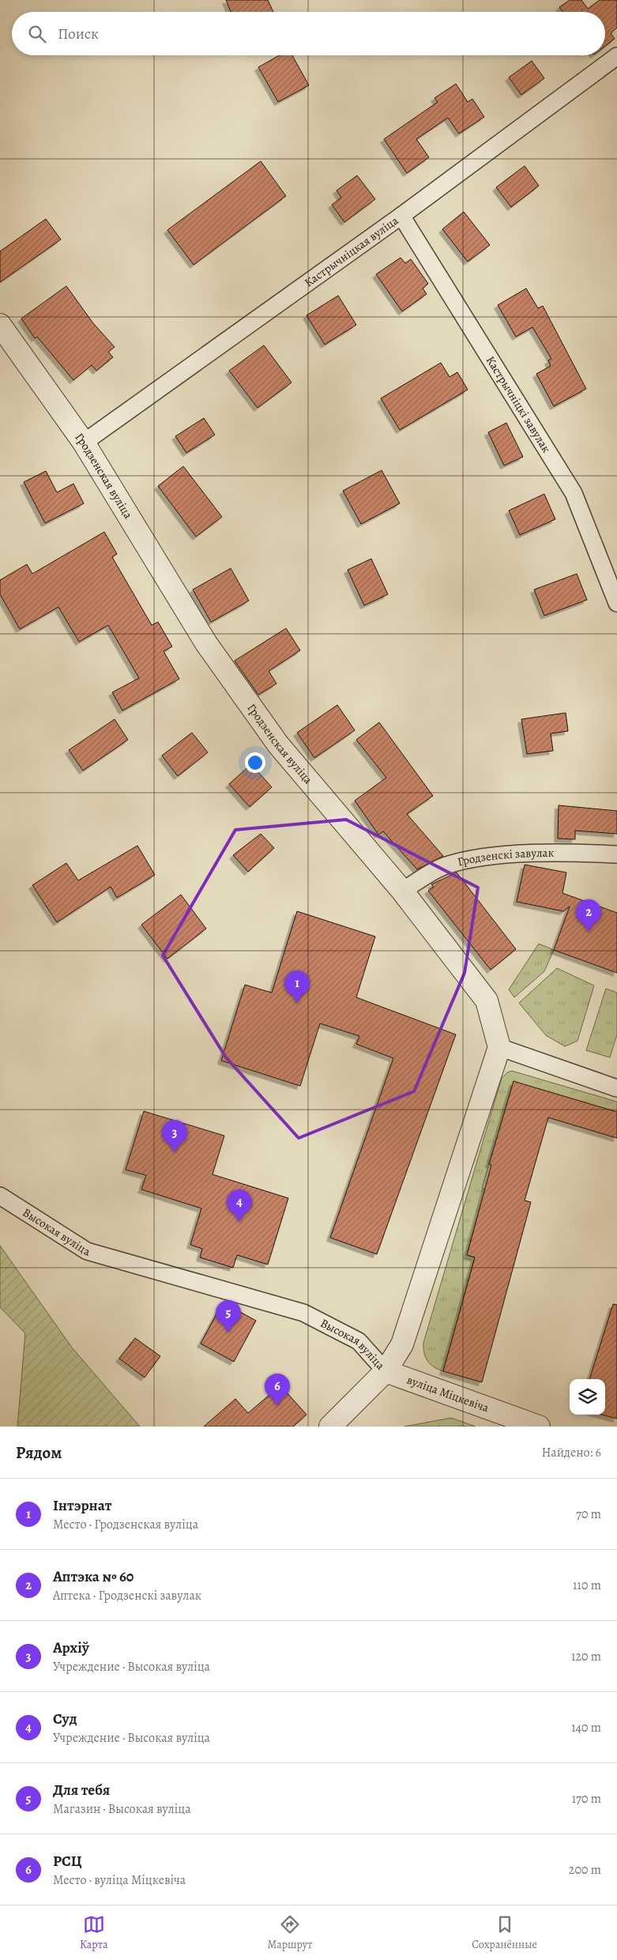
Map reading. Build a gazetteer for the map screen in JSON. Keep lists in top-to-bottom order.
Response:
{
  "streets": {
    "street": [
      "Кастрычніцкая вуліца",
      "Кастрычніцкі завулак",
      "Гродзенская вуліца",
      "Гродзенскі завулак",
      "Высокая вуліца",
      "вуліца Міцкевіча"
    ]
  },
  "crossings": [
    ["Кастрычніцкая вуліца", "Кастрычніцкі завулак"],
    ["Кастрычніцкая вуліца", "Гродзенская вуліца"],
    ["Гродзенская вуліца", "Гродзенскі завулак"],
    ["Гродзенская вуліца", "Высокая вуліца"],
    ["Высокая вуліца", "вуліца Міцкевіча"]
  ],
  "page": {
    "search": "Поиск",
    "pins": [
      "2",
      "1",
      "3",
      "4",
      "5",
      "6"
    ],
    "heading": ["Рядом", "Найдено: 6"],
    "list": [
      {
        "mark": "1",
        "name": "Інтэрнат",
        "note": "Место · Гродзенская вуліца",
        "value": "70 m"
      },
      {
        "mark": "2",
        "name": "Аптэка № 60",
        "note": "Аптека · Гродзенскі завулак",
        "value": "110 m"
      },
      {
        "mark": "3",
        "name": "Архіў",
        "note": "Учреждение · Высокая вуліца",
        "value": "120 m"
      },
      {
        "mark": "4",
        "name": "Суд",
        "note": "Учреждение · Высокая вуліца",
        "value": "140 m"
      },
      {
        "mark": "5",
        "name": "Для тебя",
        "note": "Магазин · Высокая вуліца",
        "value": "170 m"
      },
      {
        "mark": "6",
        "name": "РСЦ",
        "note": "Место · вуліца Міцкевіча",
        "value": "200 m"
      }
    ],
    "nav": ["Карта", "Маршрут", "Сохранённые"]
  }
}
